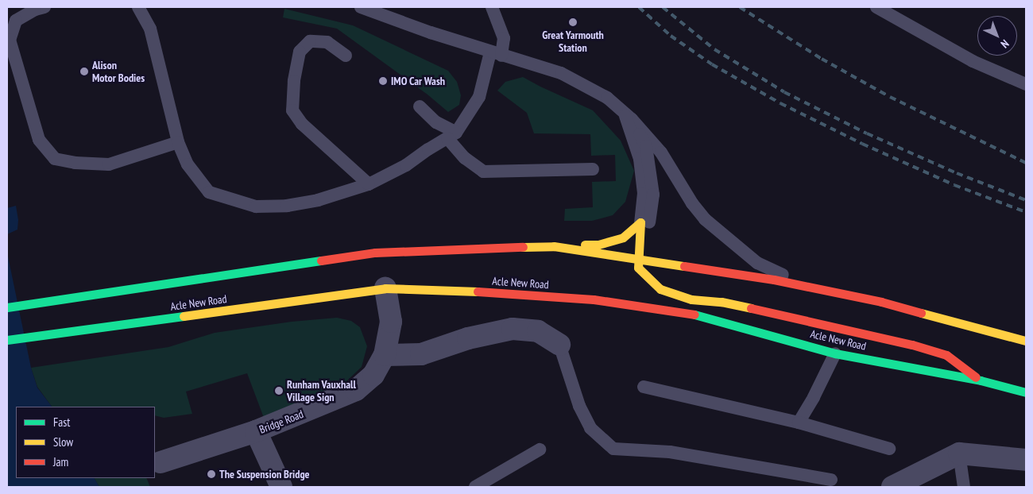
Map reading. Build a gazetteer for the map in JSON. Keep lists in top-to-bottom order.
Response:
{
  "streets": {
    "main road": ["Acle New Road"],
    "street": ["Bridge Road"]
  },
  "crossings": [
    ["Acle New Road", "Bridge Road"]
  ],
  "places": [
    "Great Yarmouth Station",
    "Alison Motor Bodies",
    "IMO Car Wash",
    "Runham Vauxhall Village Sign",
    "The Suspension Bridge"
  ],
  "legend": ["Fast", "Slow", "Jam"],
  "north": "bottom right"
}
